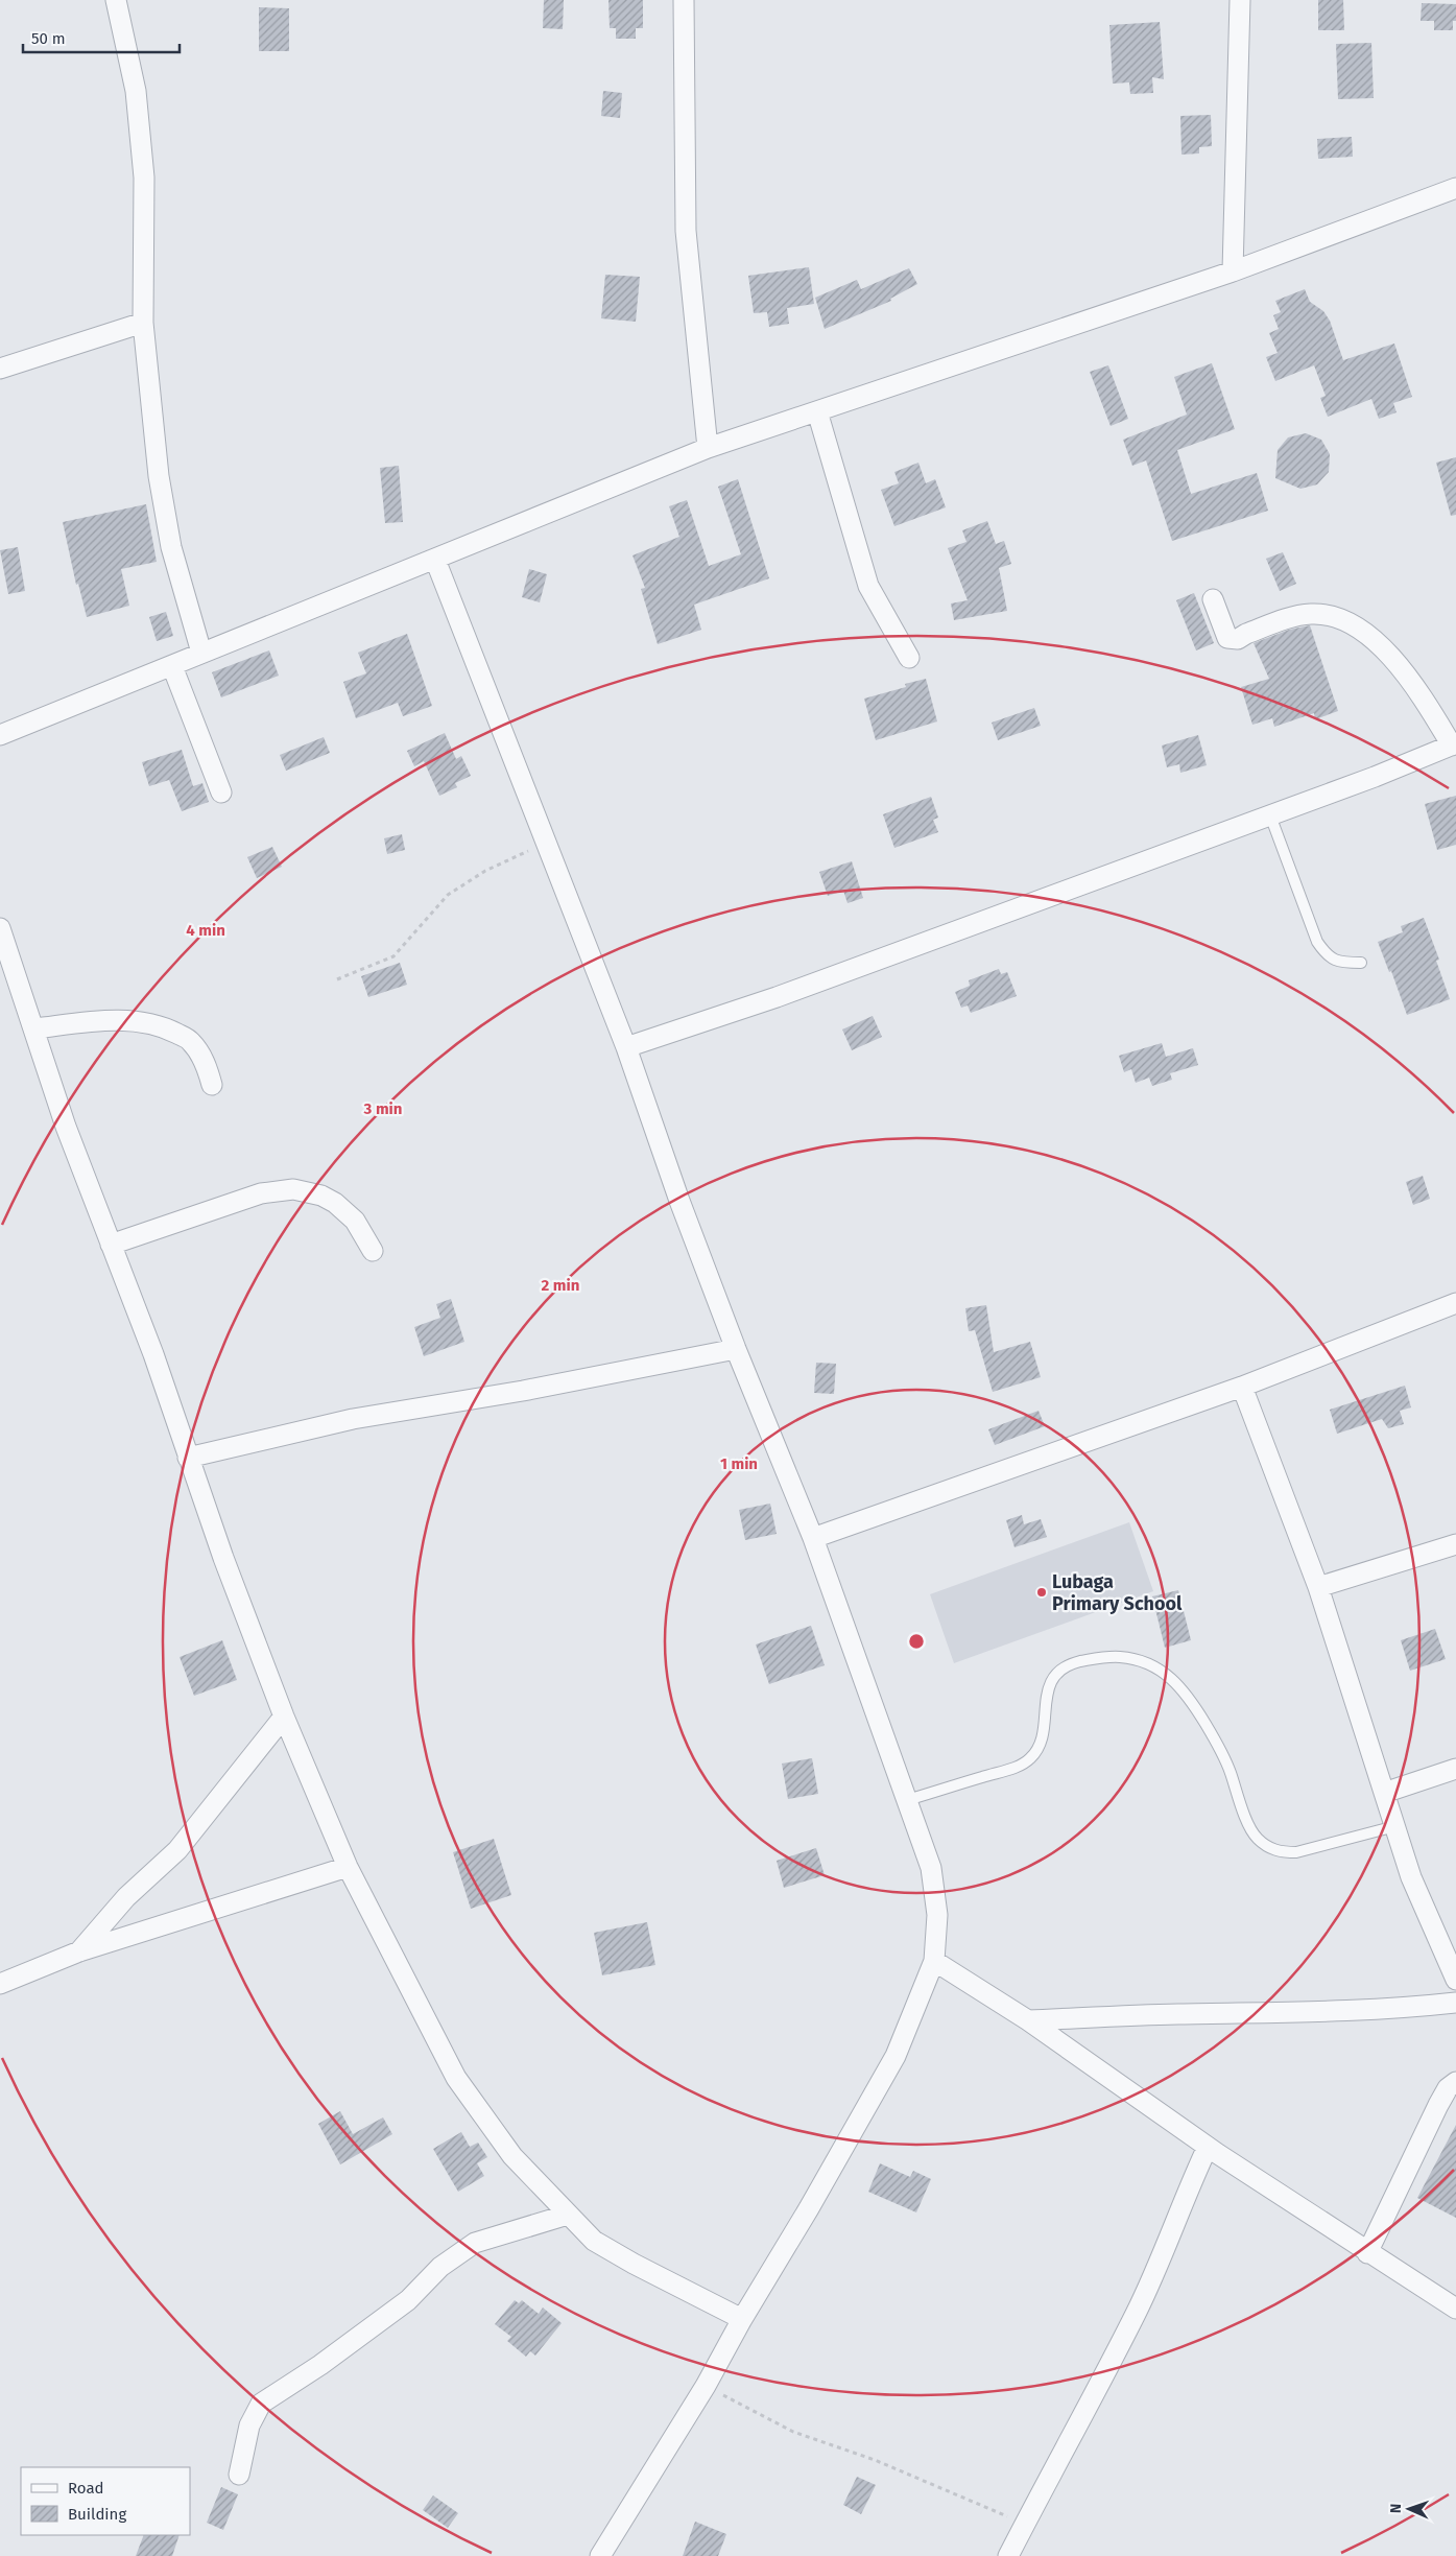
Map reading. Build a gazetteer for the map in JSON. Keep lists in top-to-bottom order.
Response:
{
  "places": ["Lubaga Primary School"],
  "legend": ["Road", "Building"],
  "scale_bar": "50 m",
  "north": "left",
  "rings": [
    "4 min",
    "3 min",
    "2 min",
    "1 min"
  ]
}
